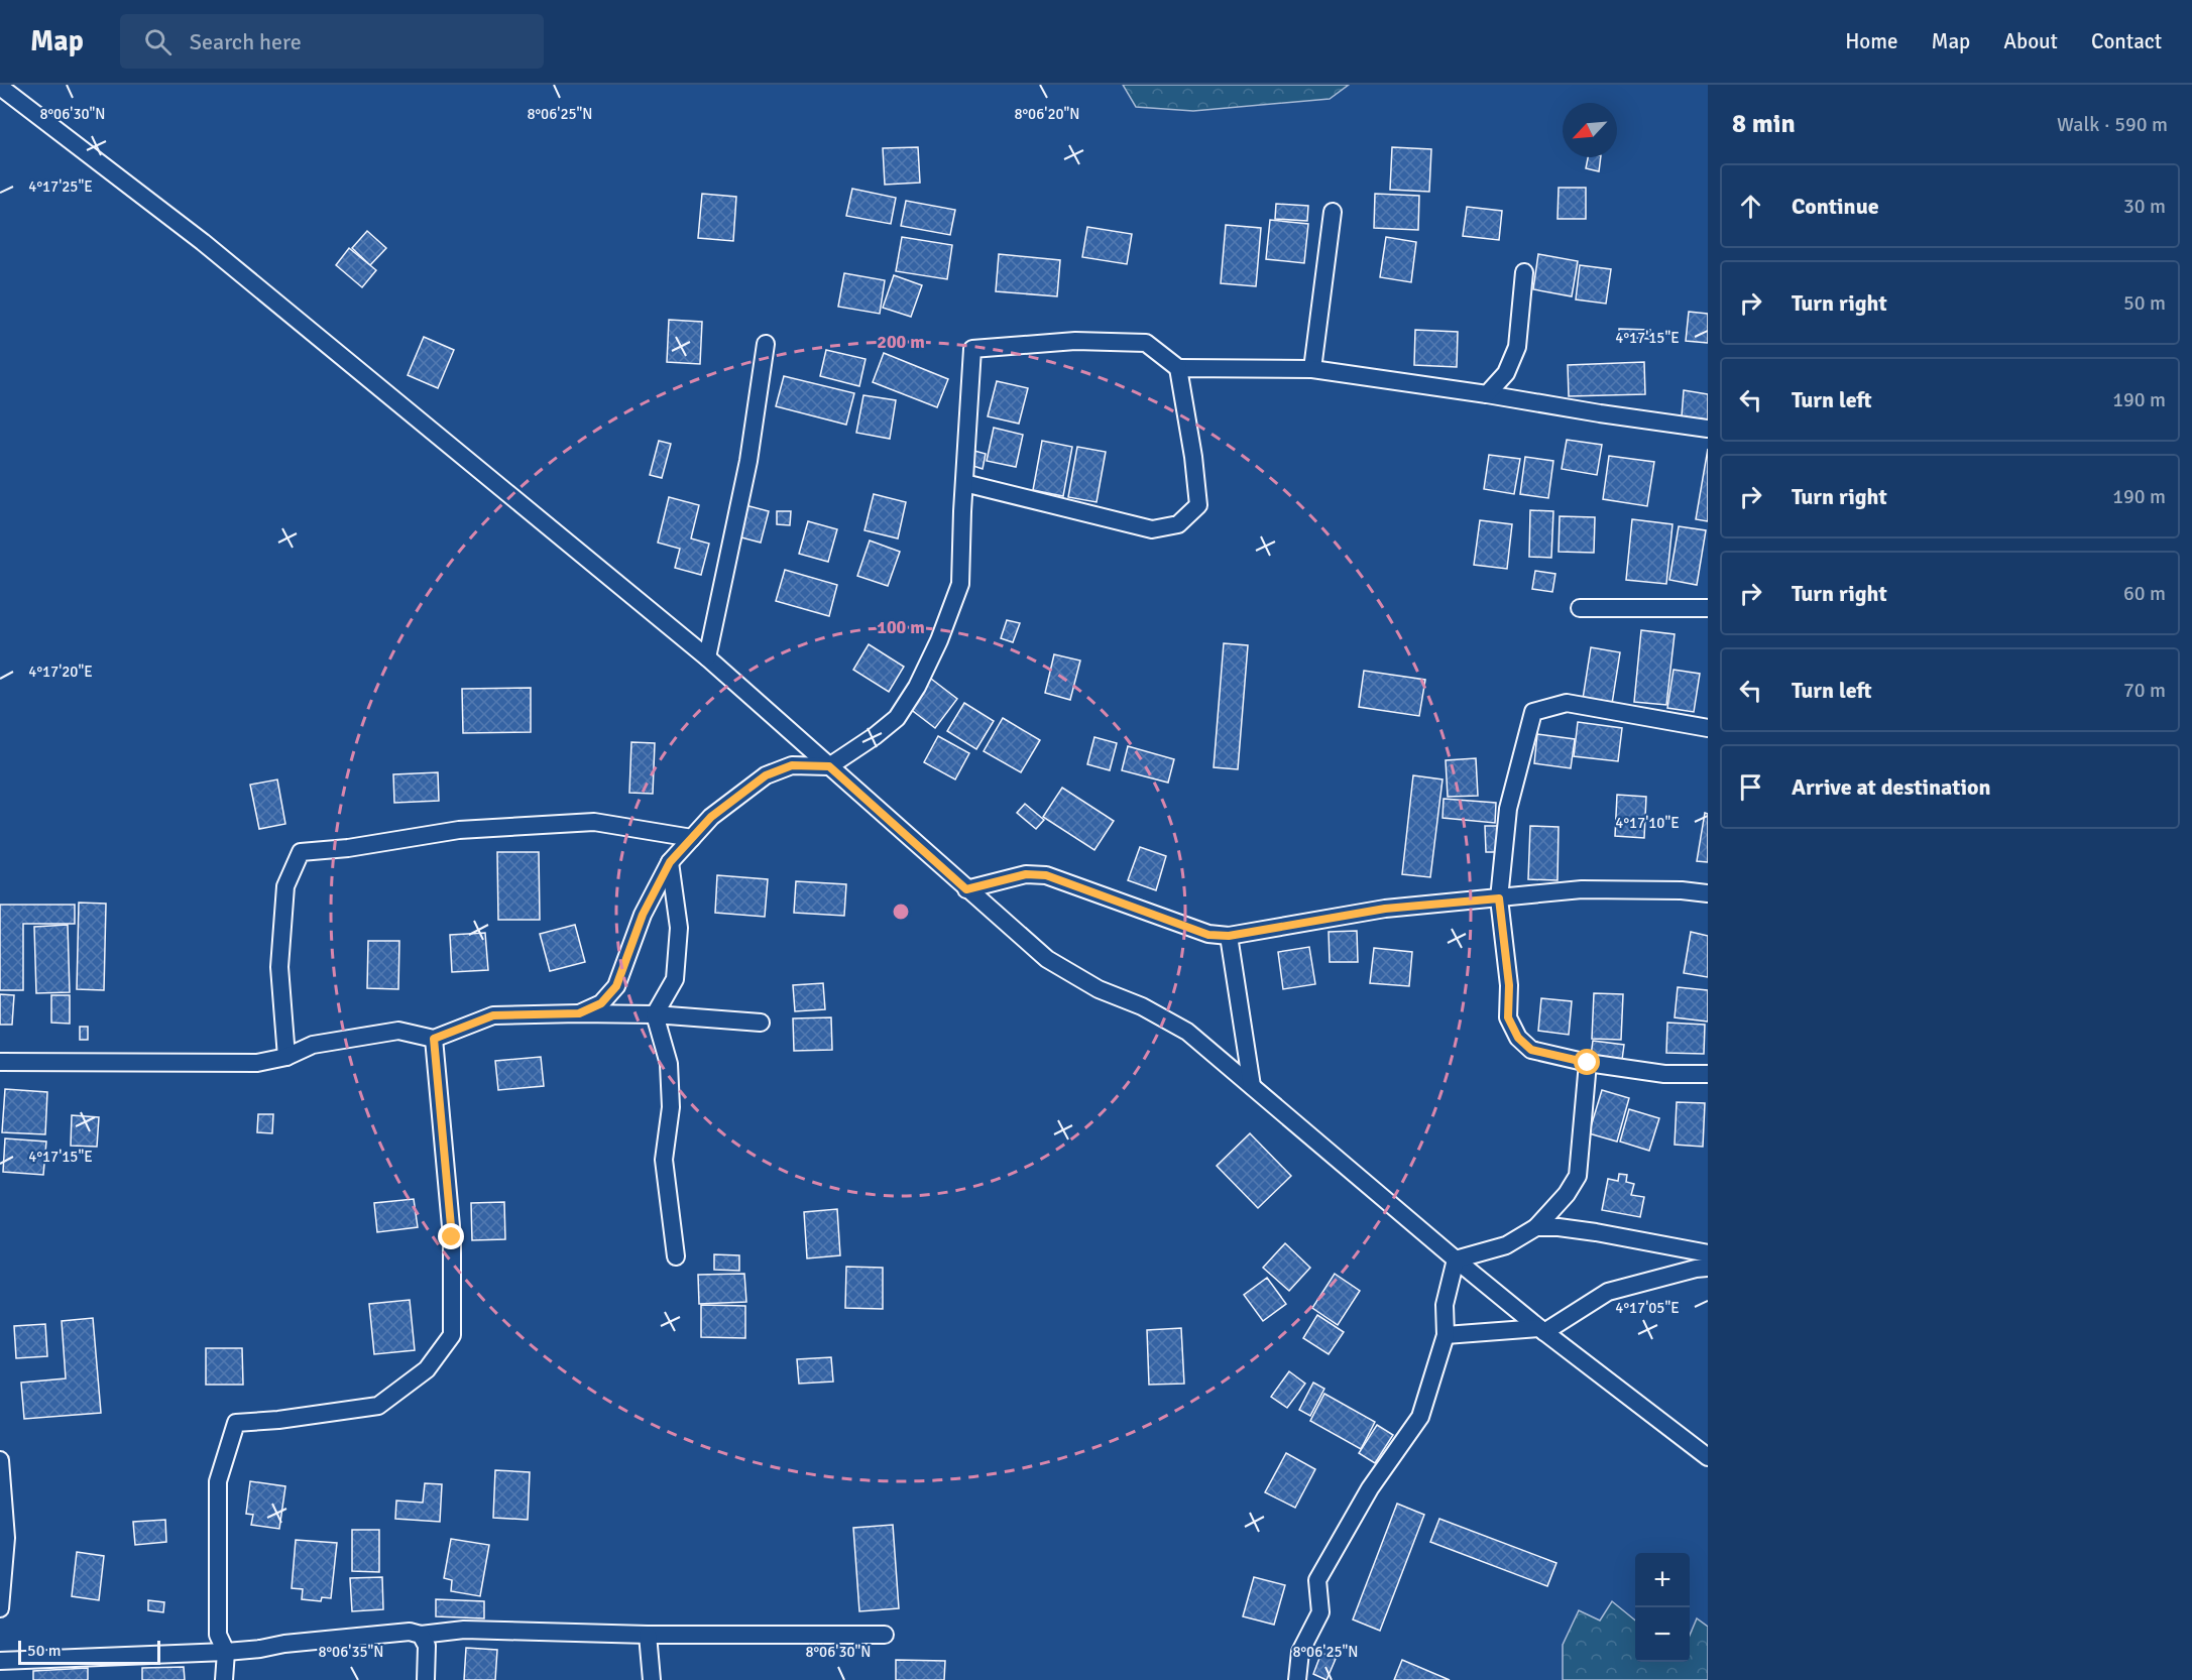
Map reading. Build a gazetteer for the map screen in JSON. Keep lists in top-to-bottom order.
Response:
{
  "scale_bar": "50 m",
  "north": "bottom left",
  "page": {
    "header": "Map",
    "search": "Search here",
    "nav": [
      "Home",
      "Map",
      "About",
      "Contact"
    ],
    "heading": ["8 min", "Walk · 590 m"],
    "list": [
      ["Continue", "30 m"],
      ["Turn right", "50 m"],
      ["Turn left", "190 m"],
      ["Turn right", "190 m"],
      ["Turn right", "60 m"],
      ["Turn left", "70 m"],
      "Arrive at destination"
    ],
    "map_buttons": ["+", "−"],
    "scale": "50 m"
  },
  "coordinates": [
    "8°06'30\"N",
    "8°06'25\"N",
    "8°06'20\"N",
    "4°17'25\"E",
    "4°17'15\"E",
    "4°17'20\"E",
    "4°17'10\"E",
    "4°17'05\"E",
    "8°06'35\"N"
  ],
  "rings": ["200 m", "100 m"]
}
